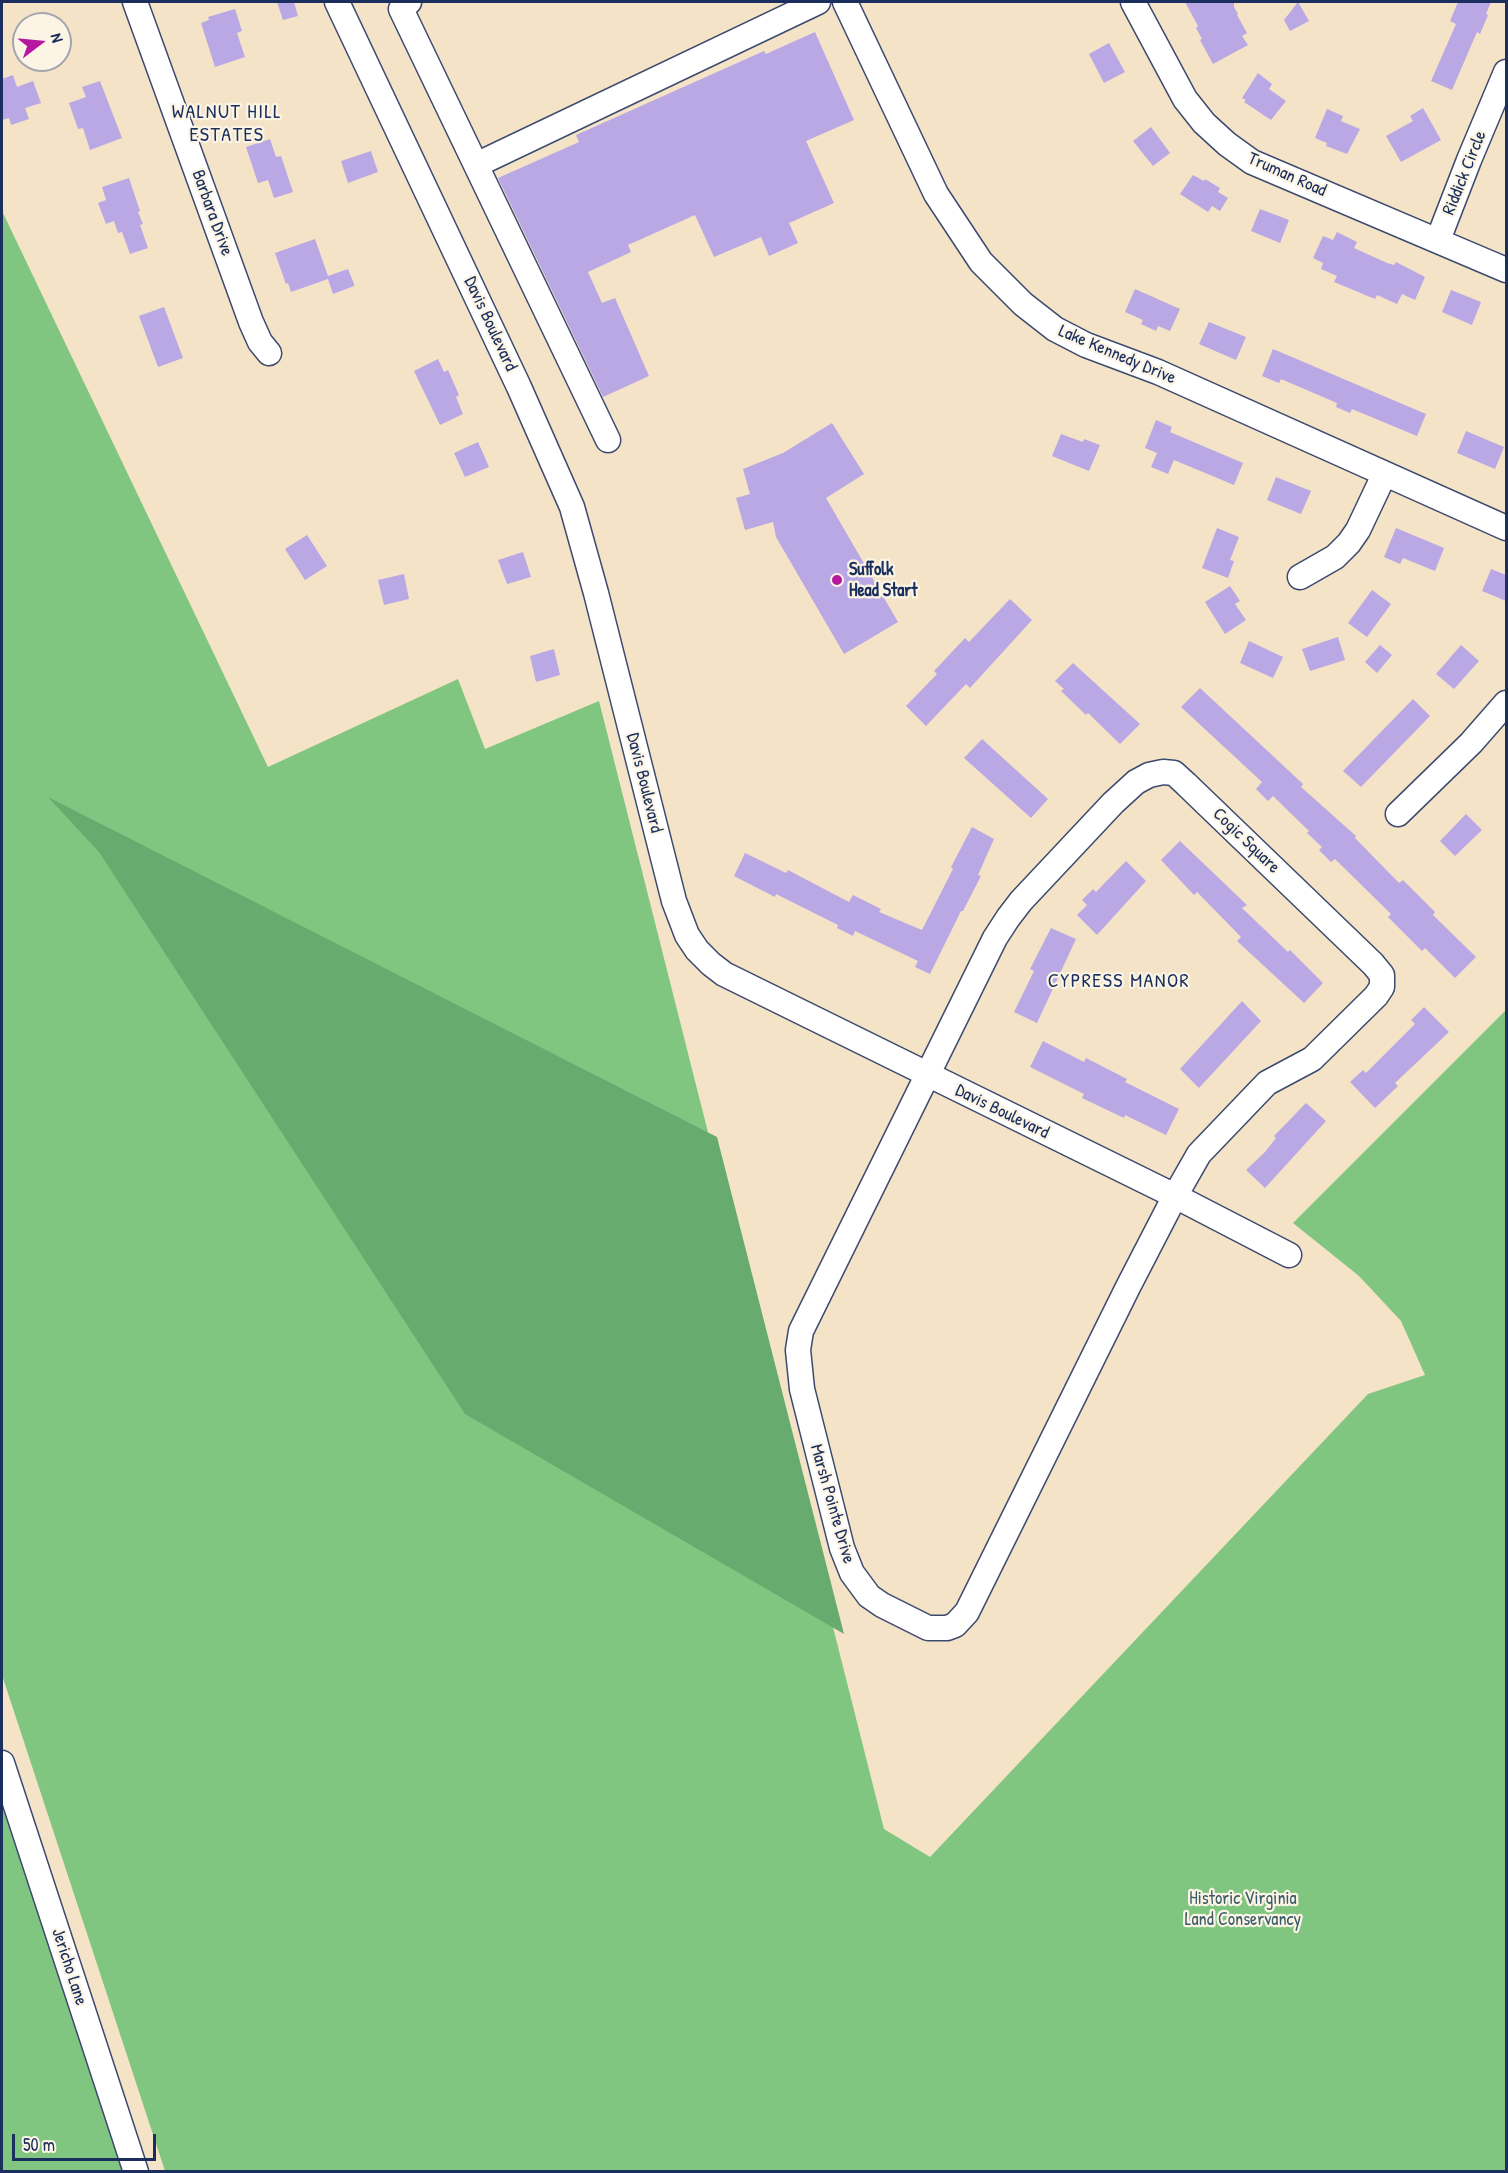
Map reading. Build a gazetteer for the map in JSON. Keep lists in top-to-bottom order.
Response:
{
  "streets": {
    "street": [
      "Riddick Circle",
      "Truman Road",
      "Barbara Drive",
      "Davis Boulevard",
      "Lake Kennedy Drive",
      "Cogic Square",
      "Marsh Pointe Drive",
      "Jericho Lane"
    ]
  },
  "crossings": [
    ["Riddick Circle", "Truman Road"],
    ["Davis Boulevard", "Cogic Square"],
    ["Davis Boulevard", "Marsh Pointe Drive"],
    ["Cogic Square", "Marsh Pointe Drive"]
  ],
  "districts": ["WALNUT HILL ESTATES", "CYPRESS MANOR"],
  "parks": ["Historic Virginia Land Conservancy"],
  "places": ["Suffolk Head Start"],
  "scale_bar": "50 m",
  "north": "right"
}
